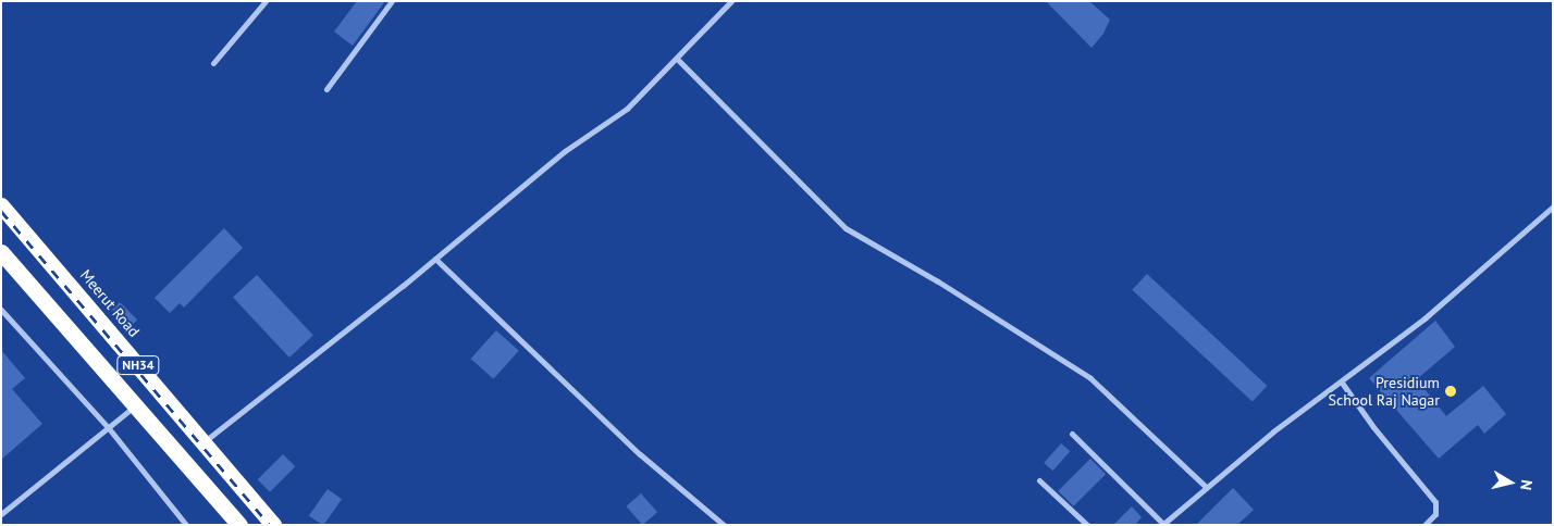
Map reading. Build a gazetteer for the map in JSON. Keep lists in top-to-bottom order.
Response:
{
  "streets": {
    "highway": ["Meerut Road", "NH34"]
  },
  "places": ["Presidium School Raj Nagar"],
  "north": "right"
}
